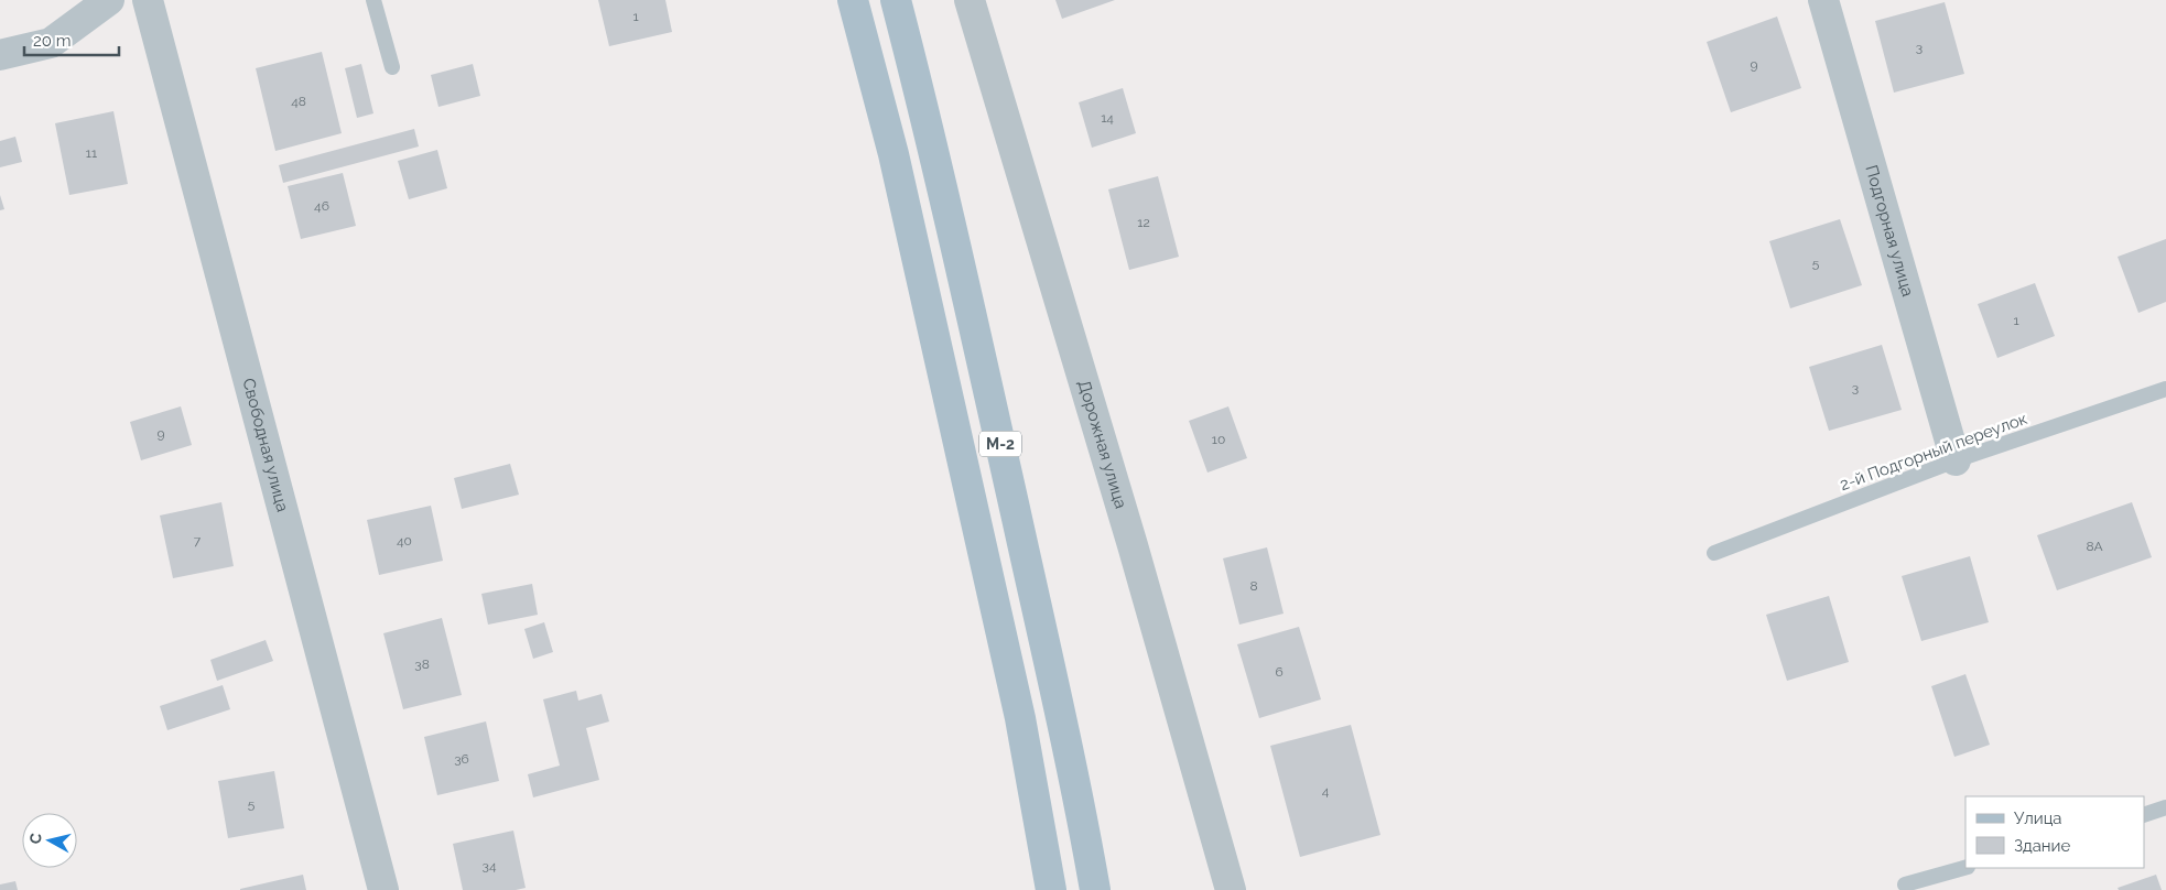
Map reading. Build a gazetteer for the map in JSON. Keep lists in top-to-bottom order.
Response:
{
  "streets": {
    "main road": ["М-2"],
    "street": ["Подгорная улица", "Дорожная улица", "Свободная улица"],
    "lane": ["2-й Подгорный переулок"]
  },
  "crossings": [
    ["Подгорная улица", "2-й Подгорный переулок"]
  ],
  "house_numbers": [
    "1",
    "3",
    "9",
    "48",
    "14",
    "11",
    "46",
    "12",
    "5",
    "1",
    "3",
    "9",
    "10",
    "7",
    "40",
    "8А",
    "8",
    "38",
    "6",
    "36",
    "4",
    "5",
    "34"
  ],
  "legend": ["Улица", "Здание"],
  "scale_bar": "20 m",
  "north": "left"
}
